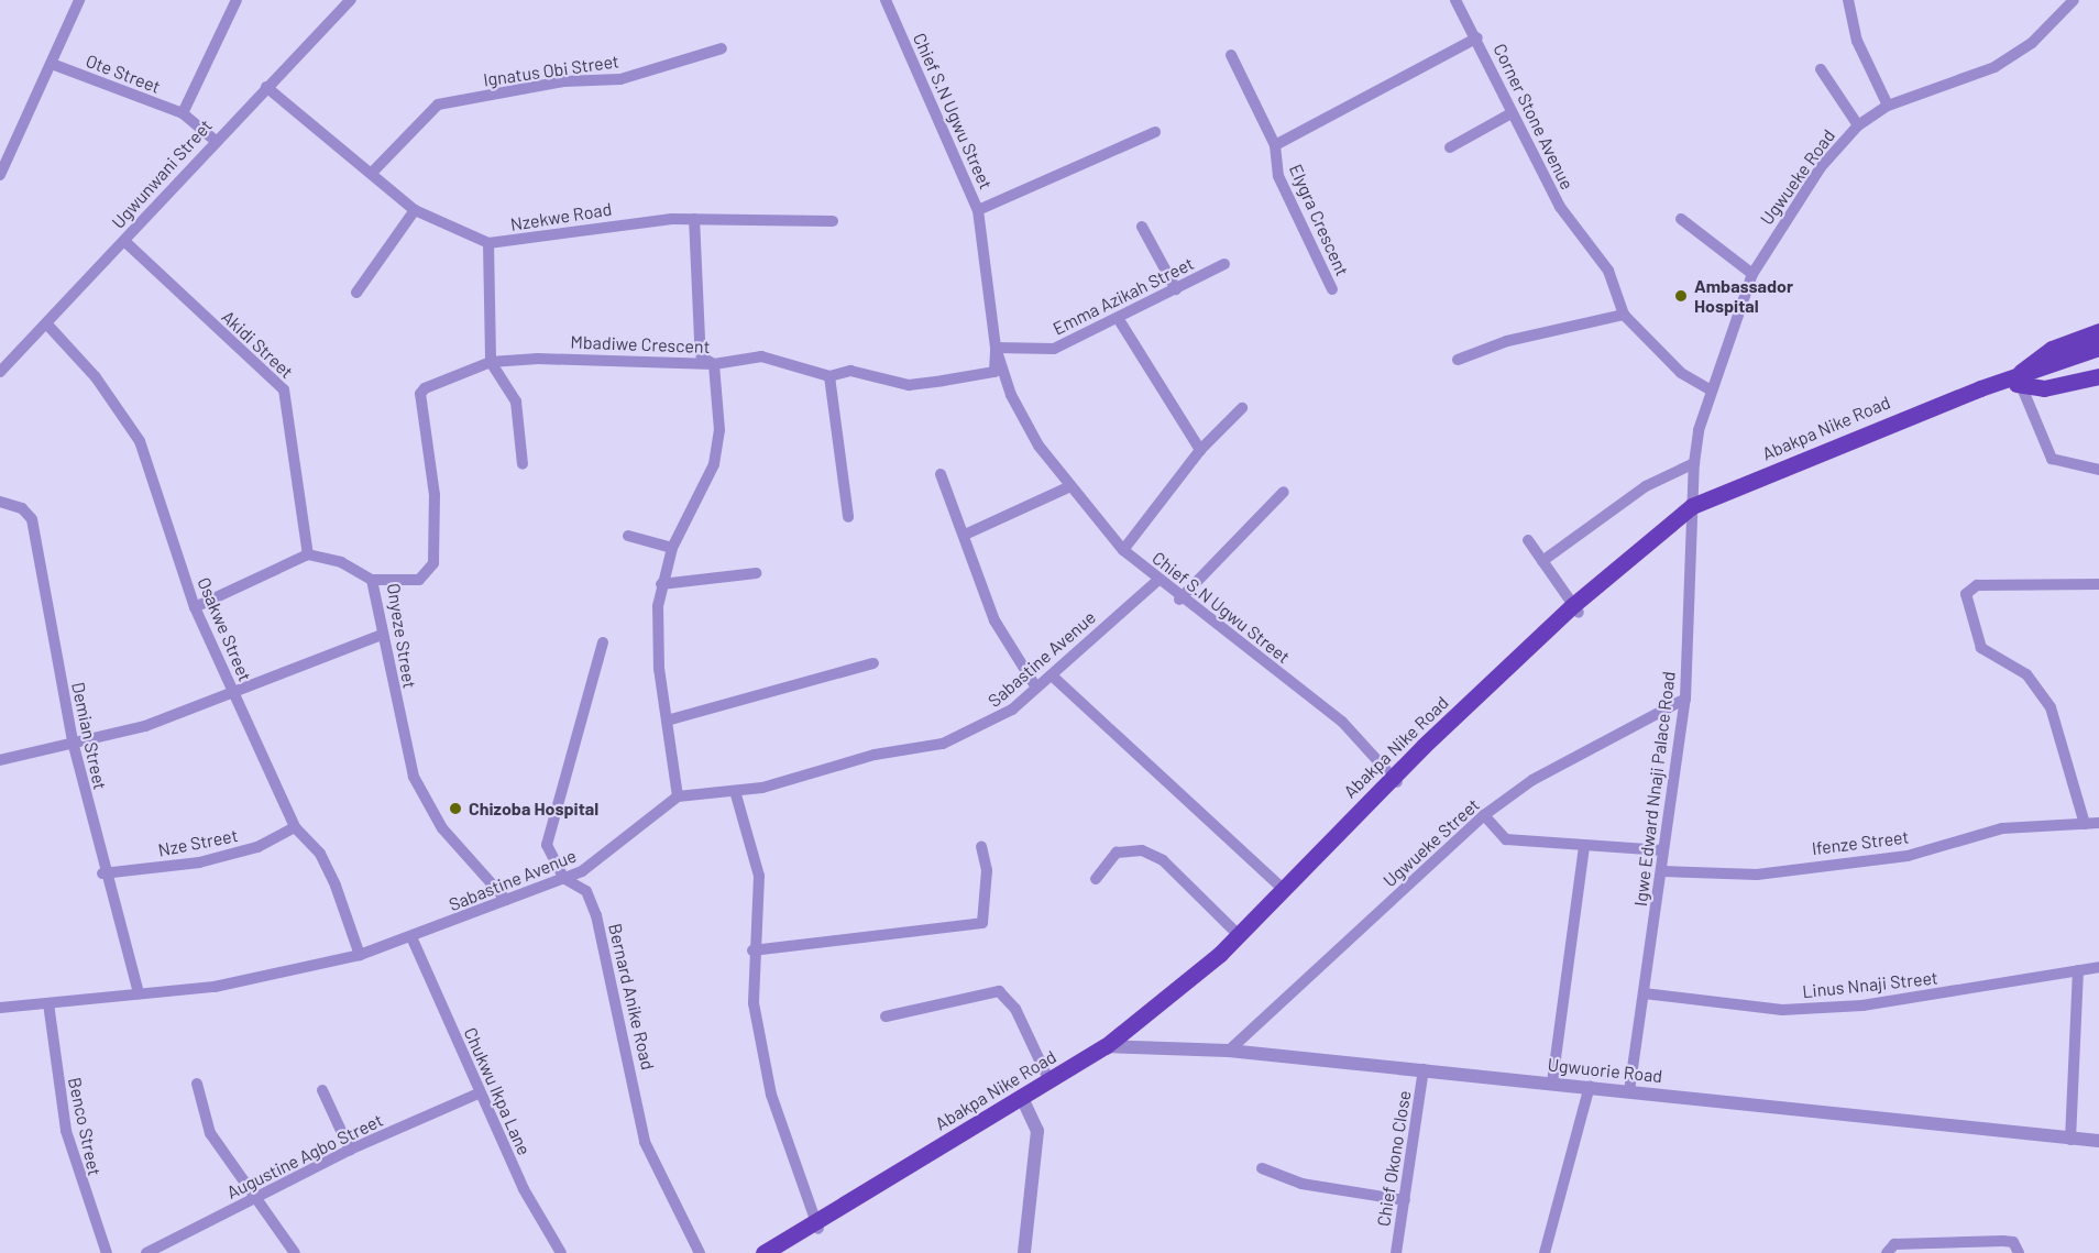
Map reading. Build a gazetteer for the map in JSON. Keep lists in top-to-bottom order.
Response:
{
  "streets": {
    "main road": ["Abakpa Nike Road"],
    "street": [
      "Ignatus Obi Street",
      "Ote Street",
      "Chief S.N Ugwu Street",
      "Corner Stone Avenue",
      "Ugwunwani Street",
      "Ugwueke Road",
      "Nzekwe Road",
      "Elygra Crescent",
      "Emma Azikah Street",
      "Akidi Street",
      "Mbadiwe Crescent",
      "Osakwe Street",
      "Onyeze Street",
      "Sabastine Avenue",
      "Demian Street",
      "Igwe Edward Nnaji Palace Road",
      "Nze Street",
      "Ugwueke Street",
      "Ifenze Street",
      "Linus Nnaji Street",
      "Bernard Anike Road",
      "Ugwuorie Road",
      "Chukwu Ikpa Lane",
      "Benco Street",
      "Augustine Agbo Street",
      "Chief Okono Close"
    ]
  },
  "crossings": [
    ["Ignatus Obi Street", "Nzekwe Road"],
    ["Ote Street", "Ugwunwani Street"],
    ["Chief S.N Ugwu Street", "Emma Azikah Street"],
    ["Chief S.N Ugwu Street", "Mbadiwe Crescent"],
    ["Chief S.N Ugwu Street", "Abakpa Nike Road"],
    ["Chief S.N Ugwu Street", "Sabastine Avenue"],
    ["Corner Stone Avenue", "Ugwueke Road"],
    ["Ugwunwani Street", "Nzekwe Road"],
    ["Ugwunwani Street", "Akidi Street"],
    ["Ugwunwani Street", "Osakwe Street"],
    ["Ugwueke Road", "Abakpa Nike Road"],
    ["Ugwueke Road", "Igwe Edward Nnaji Palace Road"],
    ["Emma Azikah Street", "Mbadiwe Crescent"],
    ["Mbadiwe Crescent", "Onyeze Street"],
    ["Abakpa Nike Road", "Igwe Edward Nnaji Palace Road"],
    ["Abakpa Nike Road", "Ugwuorie Road"],
    ["Osakwe Street", "Sabastine Avenue"],
    ["Osakwe Street", "Nze Street"],
    ["Onyeze Street", "Sabastine Avenue"],
    ["Sabastine Avenue", "Demian Street"],
    ["Sabastine Avenue", "Bernard Anike Road"],
    ["Sabastine Avenue", "Chukwu Ikpa Lane"],
    ["Sabastine Avenue", "Benco Street"],
    ["Demian Street", "Nze Street"],
    ["Igwe Edward Nnaji Palace Road", "Ugwueke Street"],
    ["Igwe Edward Nnaji Palace Road", "Ifenze Street"],
    ["Igwe Edward Nnaji Palace Road", "Linus Nnaji Street"],
    ["Igwe Edward Nnaji Palace Road", "Ugwuorie Road"],
    ["Ugwueke Street", "Ugwuorie Road"],
    ["Ugwuorie Road", "Chief Okono Close"],
    ["Chukwu Ikpa Lane", "Augustine Agbo Street"]
  ],
  "places": ["Ambassador Hospital", "Chizoba Hospital"]
}
